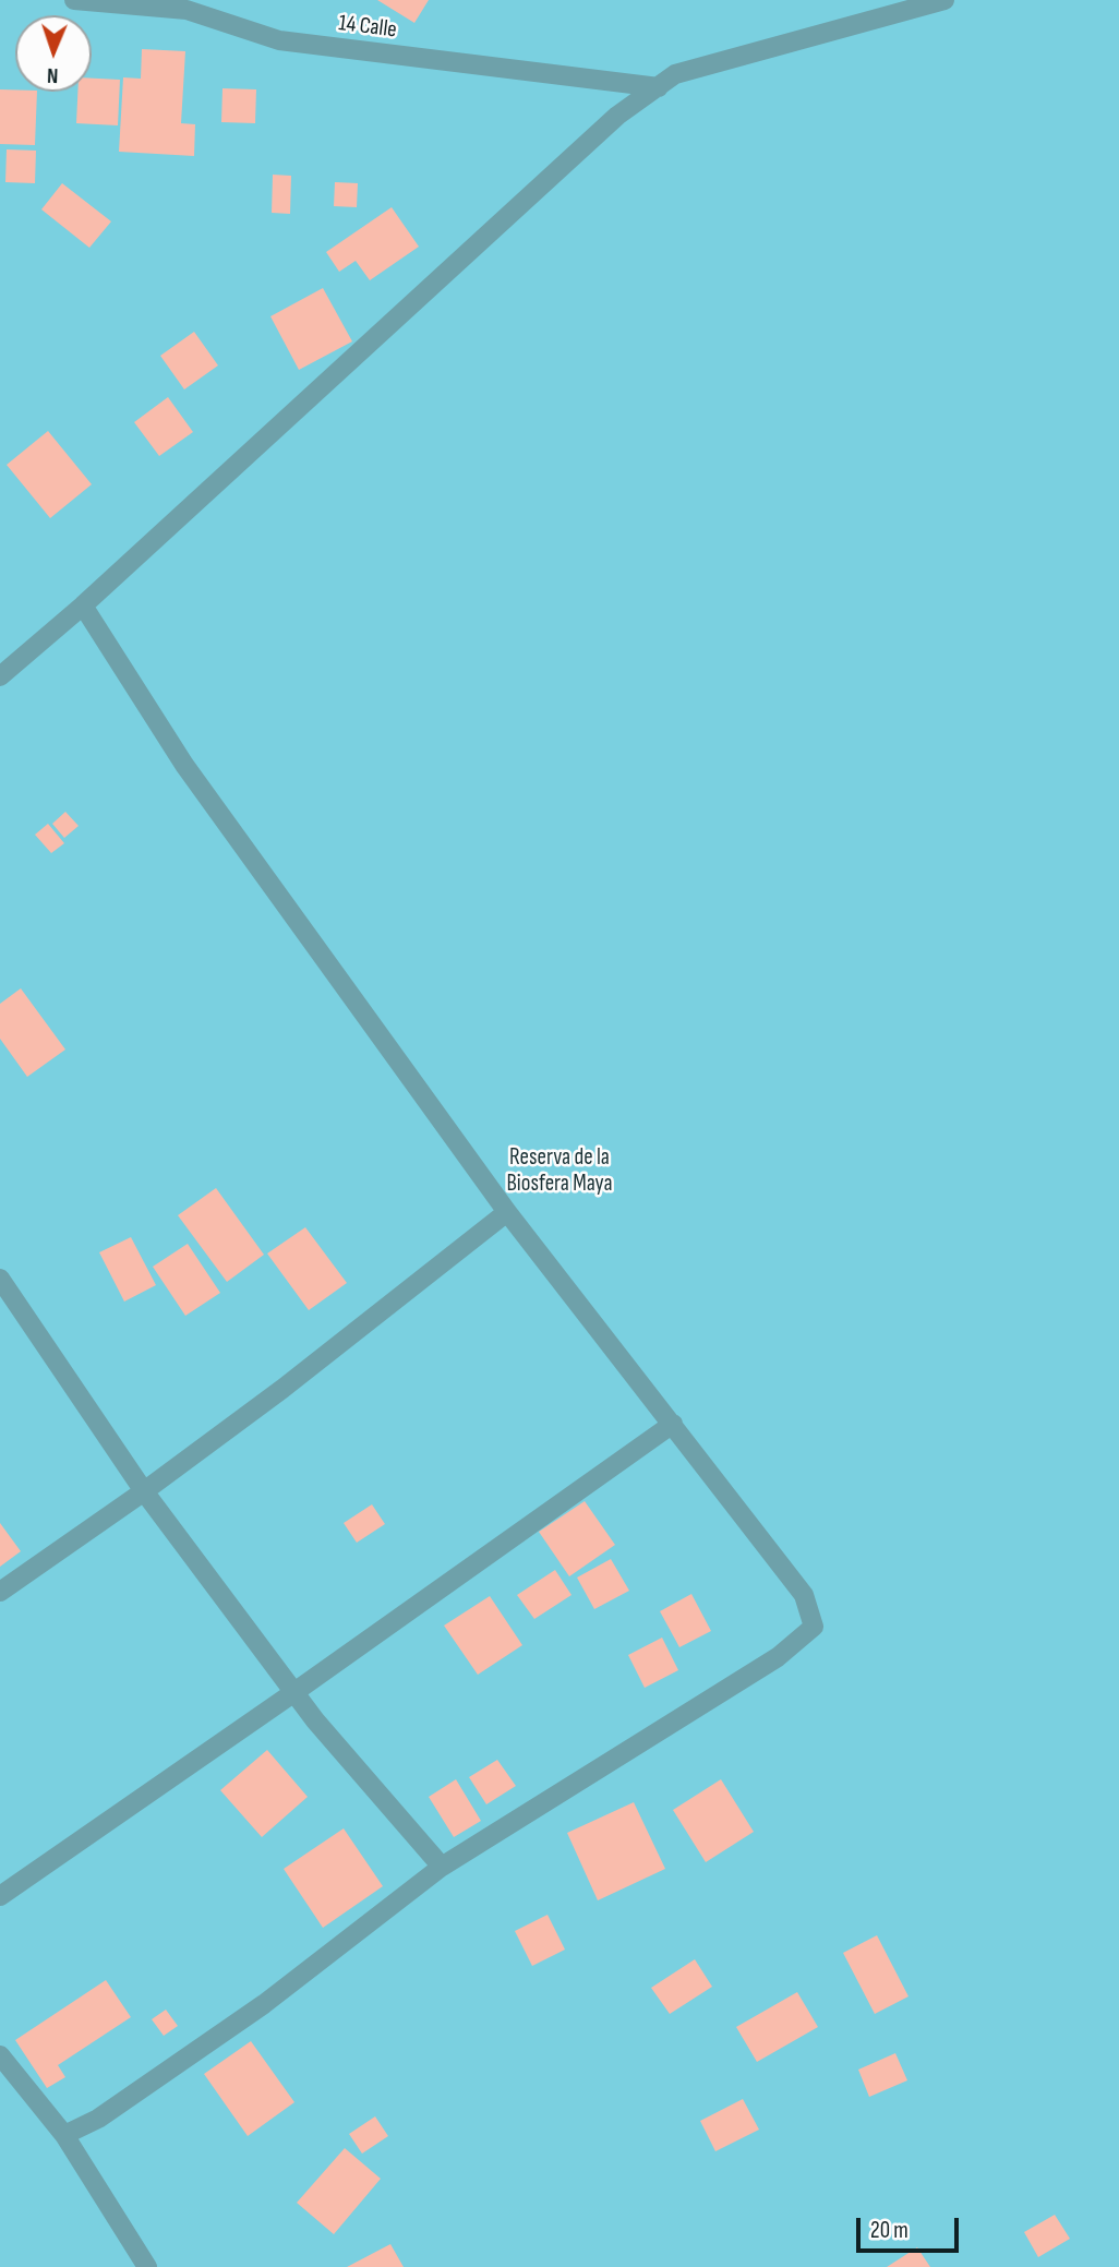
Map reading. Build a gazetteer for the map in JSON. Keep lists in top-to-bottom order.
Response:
{
  "streets": {
    "street": ["14 Calle"]
  },
  "parks": ["Reserva de la Biosfera Maya"],
  "scale_bar": "20 m",
  "north": "bottom"
}
